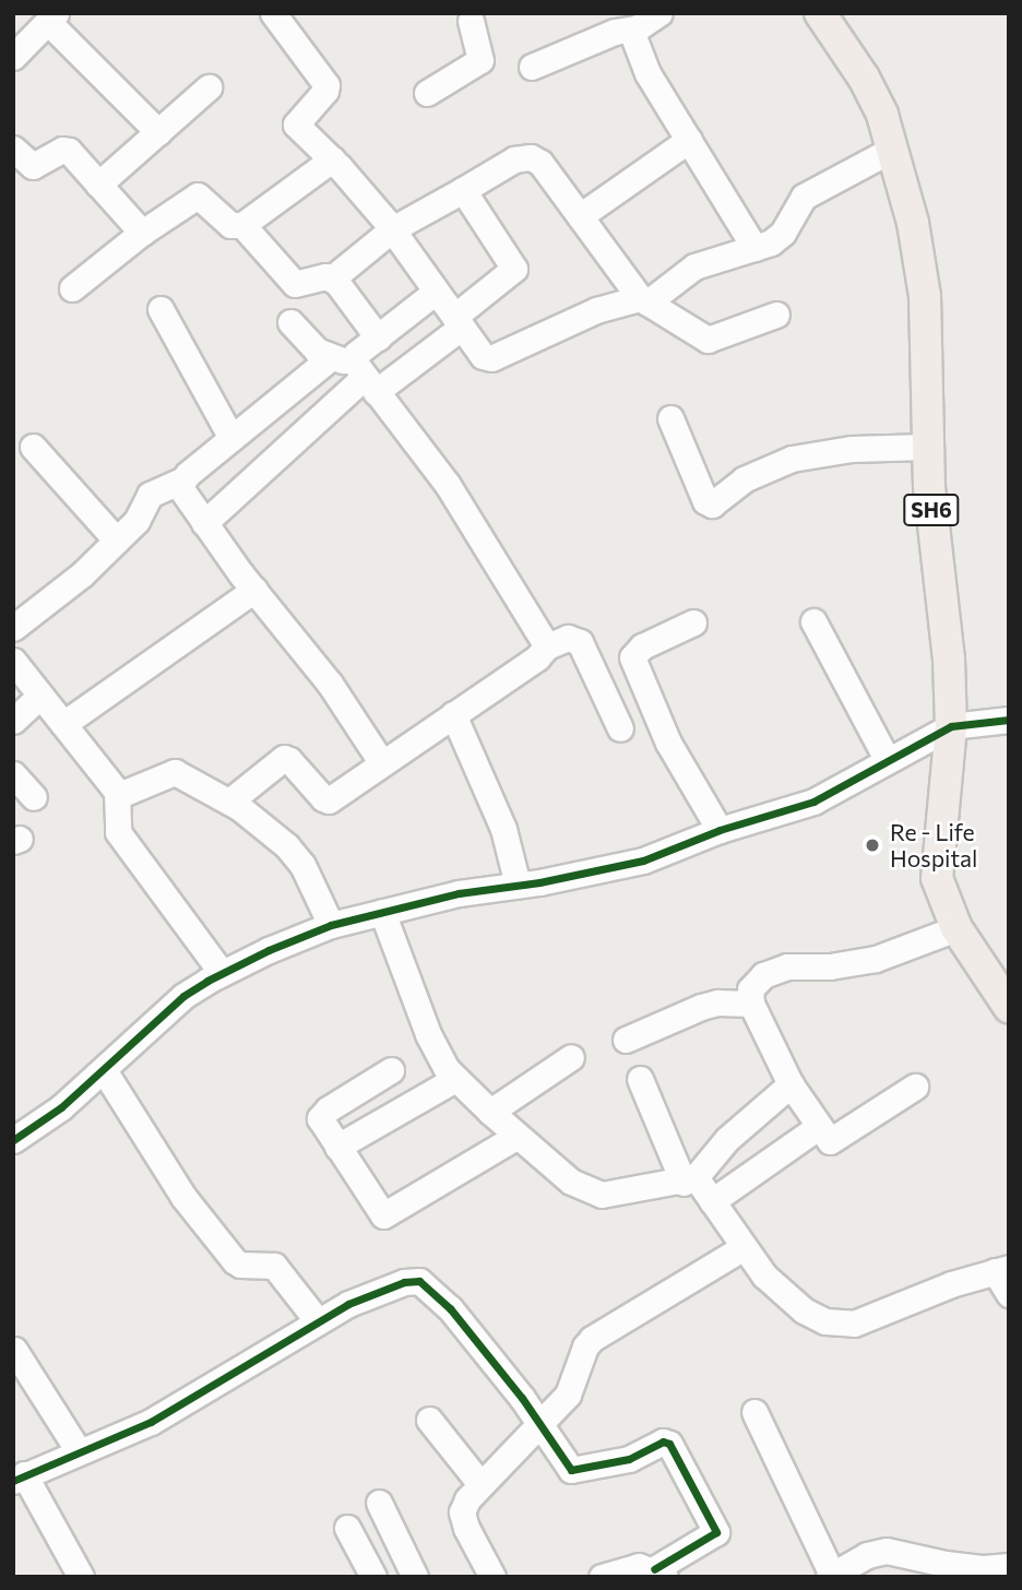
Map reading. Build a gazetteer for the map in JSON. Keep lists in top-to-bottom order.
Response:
{
  "streets": {
    "main road": ["SH6"]
  },
  "places": ["Re - Life Hospital"]
}
